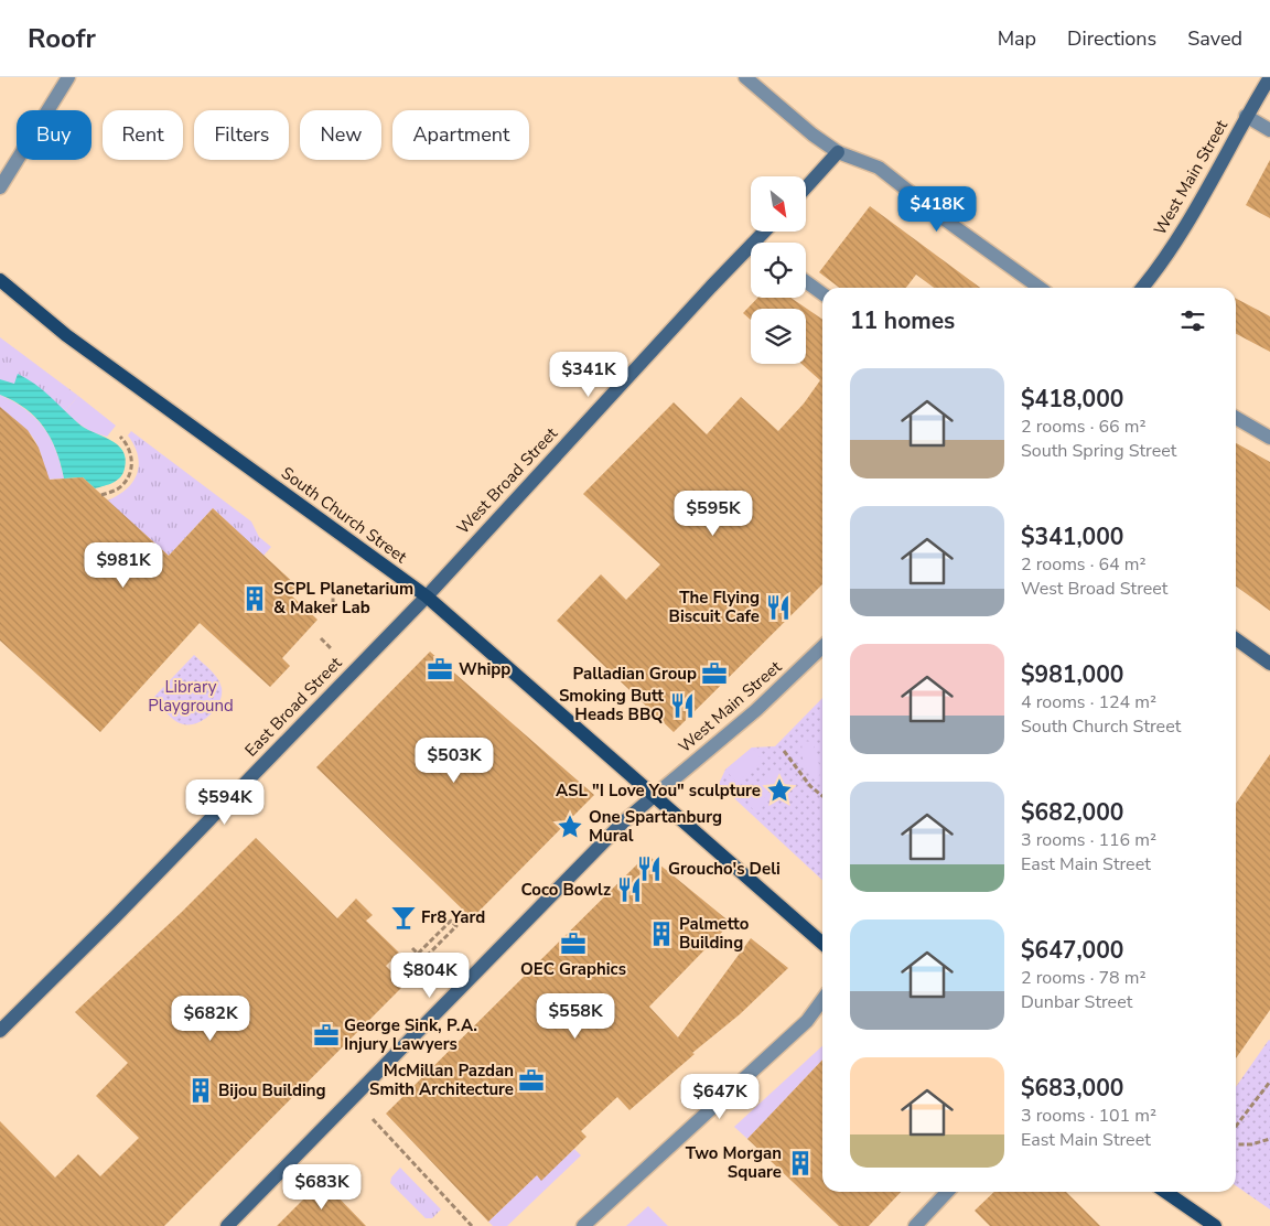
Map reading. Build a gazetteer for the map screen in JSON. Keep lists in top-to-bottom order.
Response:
{
  "streets": {
    "main road": ["South Church Street"],
    "street": ["West Main Street", "West Broad Street", "East Broad Street"]
  },
  "crossings": [
    ["West Main Street", "South Church Street"],
    ["West Broad Street", "South Church Street"],
    ["West Broad Street", "East Broad Street"],
    ["South Church Street", "East Broad Street"]
  ],
  "parks": ["Library Playground"],
  "places": {
    "building": [
      "SCPL Planetarium & Maker Lab",
      "Palmetto Building",
      "Bijou Building",
      "Two Morgan Square"
    ],
    "restaurant": [
      "The Flying Biscuit Cafe",
      "Smoking Butt Heads BBQ",
      "Groucho's Deli",
      "Coco Bowlz"
    ],
    "office": [
      "Whipp",
      "Palladian Group",
      "OEC Graphics",
      "George Sink, P.A. Injury Lawyers",
      "McMillan Pazdan Smith Architecture"
    ],
    "place": ["ASL \"I Love You\" sculpture", "One Spartanburg Mural"],
    "bar": ["Fr8 Yard"]
  },
  "north": "bottom right",
  "page": {
    "header": "Roofr",
    "nav": ["Map", "Directions", "Saved"],
    "chip": [
      "Buy",
      "Rent",
      "Filters",
      "New",
      "Apartment"
    ],
    "price": [
      "$418K",
      "$341K",
      "$595K",
      "$981K",
      "$503K",
      "$594K",
      "$804K",
      "$558K",
      "$682K",
      "$647K",
      "$683K"
    ],
    "heading": "11 homes",
    "list": [
      {
        "name": "$418,000",
        "note": "2 rooms · 66 m² · South Spring Street"
      },
      {
        "name": "$341,000",
        "note": "2 rooms · 64 m² · West Broad Street"
      },
      {
        "name": "$981,000",
        "note": "4 rooms · 124 m² · South Church Street"
      },
      {
        "name": "$682,000",
        "note": "3 rooms · 116 m² · East Main Street"
      },
      {
        "name": "$647,000",
        "note": "2 rooms · 78 m² · Dunbar Street"
      },
      {
        "name": "$683,000",
        "note": "3 rooms · 101 m² · East Main Street"
      }
    ]
  }
}
